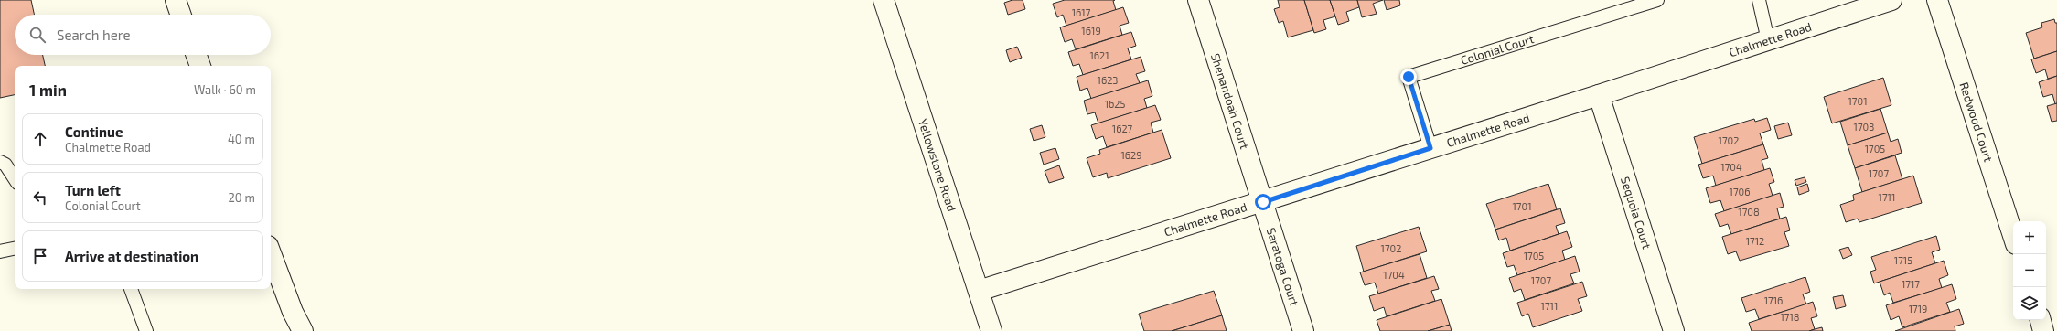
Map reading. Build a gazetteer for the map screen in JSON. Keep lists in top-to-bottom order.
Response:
{
  "streets": {
    "street": [
      "Chalmette Road",
      "Shenandoah Court",
      "Redwood Court",
      "Yellowstone Road",
      "Sequoia Court",
      "Saratoga Court"
    ],
    "lane": ["Colonial Court"]
  },
  "crossings": [
    ["Chalmette Road", "Colonial Court"],
    ["Chalmette Road", "Shenandoah Court"],
    ["Chalmette Road", "Yellowstone Road"],
    ["Chalmette Road", "Sequoia Court"],
    ["Chalmette Road", "Saratoga Court"],
    ["Shenandoah Court", "Saratoga Court"]
  ],
  "house_numbers": [
    "1617",
    "1619",
    "1621",
    "1623",
    "1701",
    "1625",
    "1703",
    "1627",
    "1702",
    "1705",
    "1629",
    "1704",
    "1707",
    "1706",
    "1711",
    "1701",
    "1708",
    "1712",
    "1702",
    "1705",
    "1715",
    "1704",
    "1707",
    "1717",
    "1716",
    "1711",
    "1719",
    "1718"
  ],
  "page": {
    "search": "Search here",
    "heading": ["1 min", "Walk · 60 m"],
    "list": [
      ["Continue", "Chalmette Road", "40 m"],
      ["Turn left", "Colonial Court", "20 m"],
      "Arrive at destination"
    ],
    "map_buttons": ["+", "−"]
  }
}
